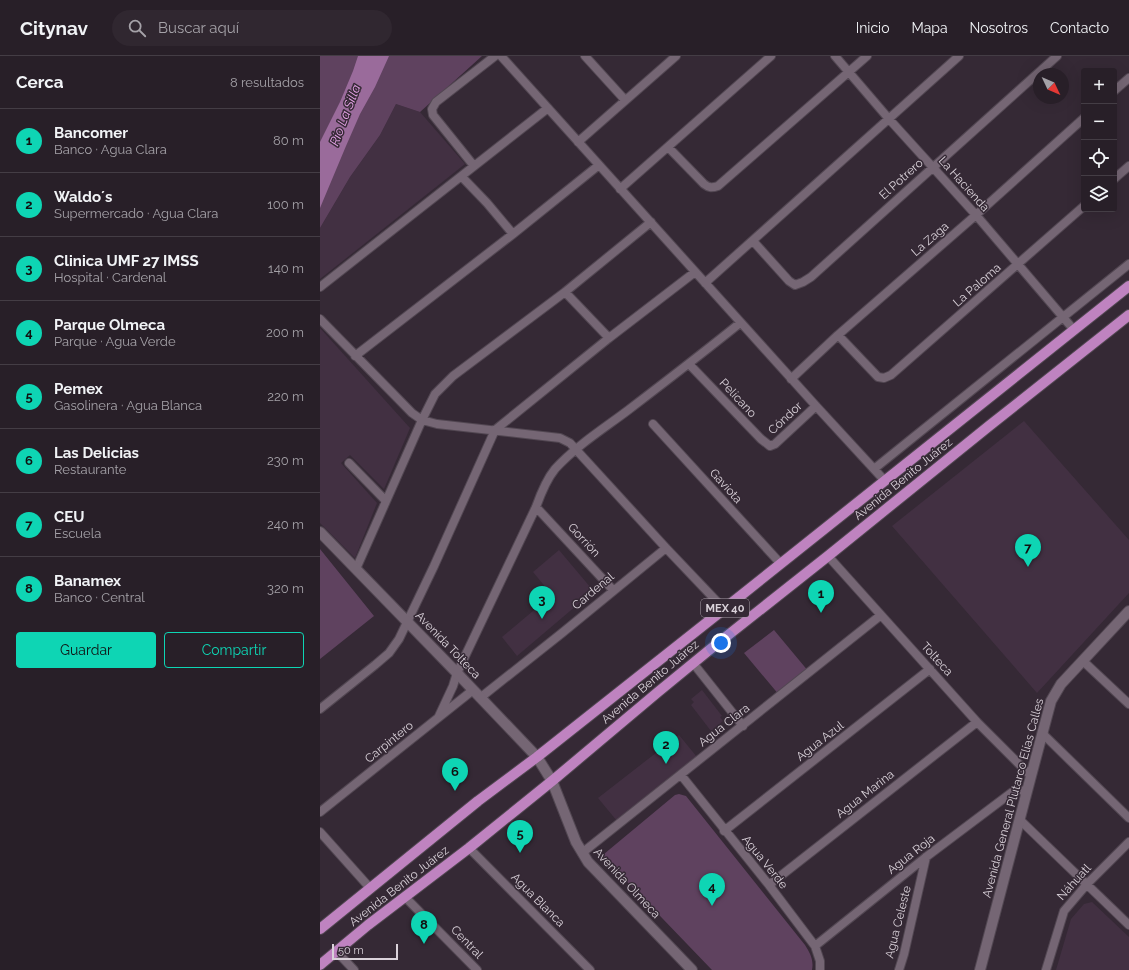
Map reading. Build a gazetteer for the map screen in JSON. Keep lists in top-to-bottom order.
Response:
{
  "streets": {
    "main road": ["Avenida Benito Juárez", "MEX 40"],
    "street": [
      "El Potrero",
      "La Hacienda",
      "La Zaga",
      "La Paloma",
      "Pelícano",
      "Cóndor",
      "Gaviota",
      "Gorrión",
      "Cardenal",
      "Avenida Tolteca",
      "Tolteca",
      "Agua Clara",
      "Agua Azul",
      "Carpintero",
      "Agua Marina",
      "Avenida General Plutarco Elías Calles",
      "Agua Roja",
      "Agua Verde",
      "Náhuatl",
      "Avenida Olmeca",
      "Agua Blanca",
      "Agua Celeste",
      "Central"
    ]
  },
  "crossings": [
    ["El Potrero", "La Hacienda"],
    ["La Hacienda", "La Zaga"],
    ["La Hacienda", "La Paloma"],
    ["La Hacienda", "Avenida Benito Juárez"],
    ["La Zaga", "La Paloma"],
    ["Pelícano", "Cóndor"],
    ["Avenida Benito Juárez", "Gaviota"],
    ["Avenida Benito Juárez", "Avenida Tolteca"],
    ["Avenida Benito Juárez", "Tolteca"],
    ["Avenida Benito Juárez", "Avenida Olmeca"],
    ["Avenida Benito Juárez", "Agua Blanca"],
    ["Avenida Benito Juárez", "Central"],
    ["Gorrión", "Cardenal"],
    ["Cardenal", "Avenida Tolteca"],
    ["Cardenal", "Carpintero"],
    ["Avenida Tolteca", "Carpintero"],
    ["Avenida Tolteca", "Avenida Olmeca"],
    ["Tolteca", "Agua Clara"],
    ["Tolteca", "Agua Azul"],
    ["Tolteca", "Agua Marina"],
    ["Tolteca", "Avenida General Plutarco Elías Calles"],
    ["Agua Clara", "Agua Verde"],
    ["Agua Clara", "Avenida Olmeca"],
    ["Agua Azul", "Agua Verde"],
    ["Agua Marina", "Agua Verde"],
    ["Avenida General Plutarco Elías Calles", "Agua Roja"],
    ["Agua Roja", "Agua Verde"],
    ["Agua Roja", "Agua Celeste"]
  ],
  "water": ["Río La Silla"],
  "scale_bar": "50 m",
  "north": "bottom right",
  "page": {
    "header": "Citynav",
    "search": "Buscar aquí",
    "nav": [
      "Inicio",
      "Mapa",
      "Nosotros",
      "Contacto"
    ],
    "heading": ["Cerca", "8 resultados"],
    "map_buttons": ["+", "−"],
    "list": [
      {
        "mark": "1",
        "name": "Bancomer",
        "note": "Banco · Agua Clara",
        "value": "80 m"
      },
      {
        "mark": "2",
        "name": "Waldo´s",
        "note": "Supermercado · Agua Clara",
        "value": "100 m"
      },
      {
        "mark": "3",
        "name": "Clinica UMF 27 IMSS",
        "note": "Hospital · Cardenal",
        "value": "140 m"
      },
      {
        "mark": "4",
        "name": "Parque Olmeca",
        "note": "Parque · Agua Verde",
        "value": "200 m"
      },
      {
        "mark": "5",
        "name": "Pemex",
        "note": "Gasolinera · Agua Blanca",
        "value": "220 m"
      },
      {
        "mark": "6",
        "name": "Las Delicias",
        "note": "Restaurante",
        "value": "230 m"
      },
      {
        "mark": "7",
        "name": "CEU",
        "note": "Escuela",
        "value": "240 m"
      },
      {
        "mark": "8",
        "name": "Banamex",
        "note": "Banco · Central",
        "value": "320 m"
      }
    ],
    "pins": [
      "7",
      "1",
      "3",
      "2",
      "6",
      "5",
      "4",
      "8"
    ],
    "buttons": ["Guardar", "Compartir"],
    "scale": "50 m"
  }
}
